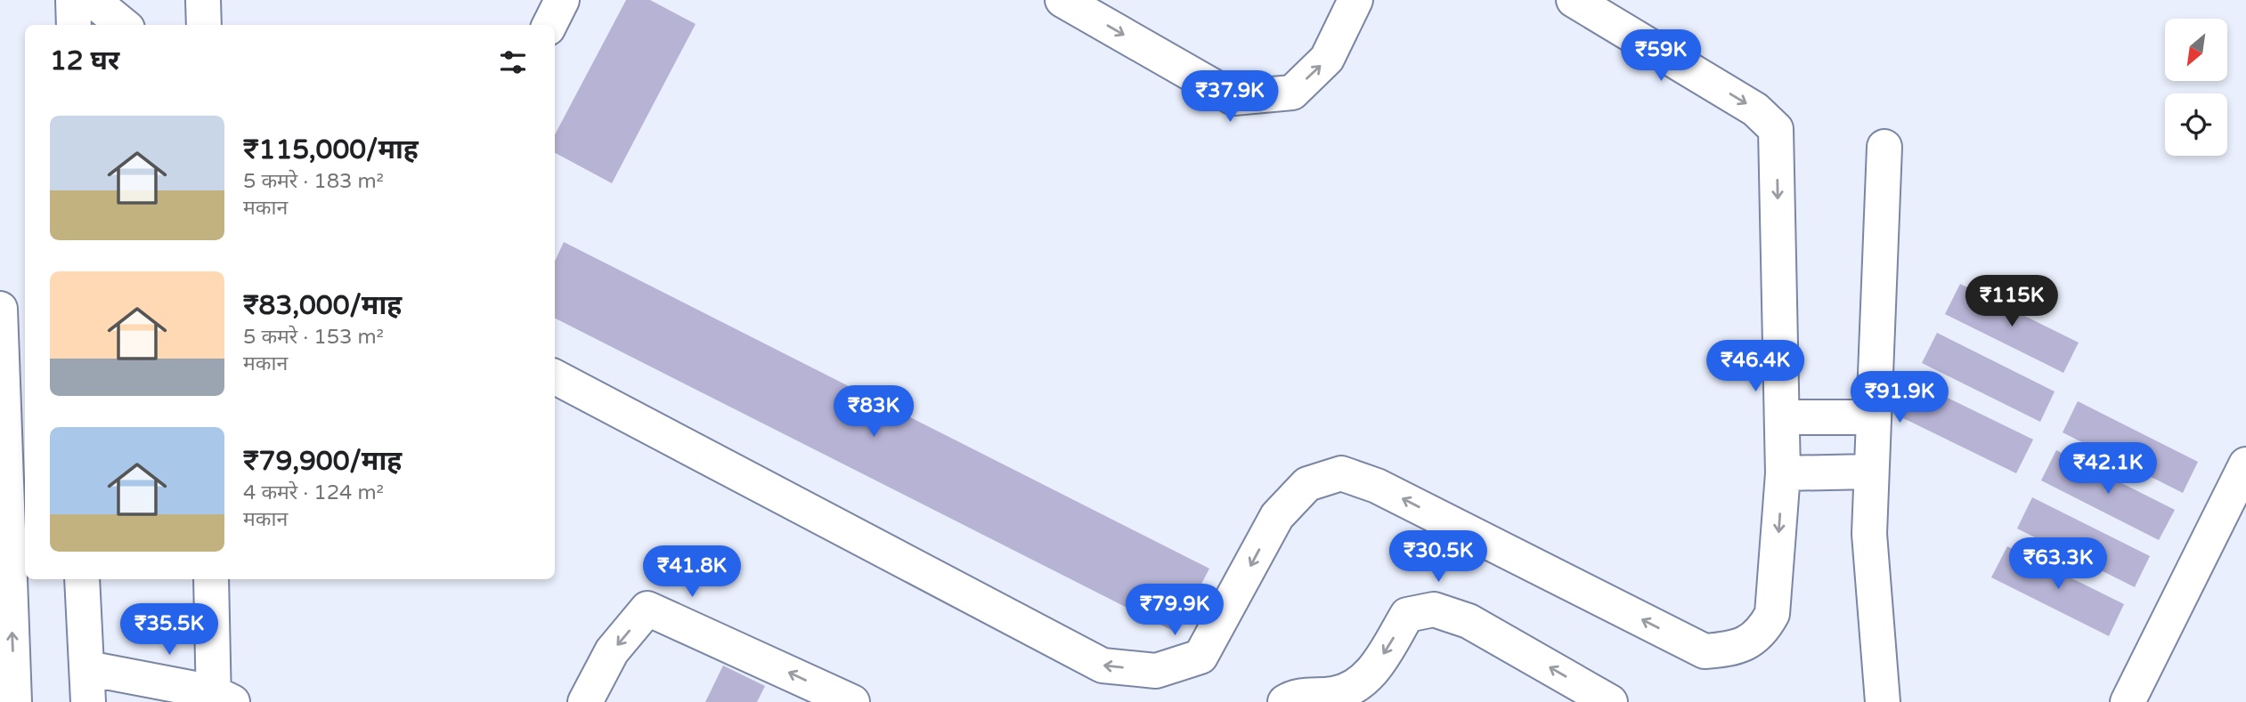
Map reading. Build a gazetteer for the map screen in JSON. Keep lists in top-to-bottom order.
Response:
{
  "north": "bottom left",
  "page": {
    "heading": "12 घर",
    "price": [
      "₹59K",
      "₹37.9K",
      "₹115K",
      "₹46.4K",
      "₹91.9K",
      "₹83K",
      "₹42.1K",
      "₹30.5K",
      "₹63.3K",
      "₹41.8K",
      "₹79.9K",
      "₹35.5K"
    ],
    "list": [
      {
        "name": "₹115,000/माह",
        "note": "5 कमरे · 183 m² · मकान"
      },
      {
        "name": "₹83,000/माह",
        "note": "5 कमरे · 153 m² · मकान"
      },
      {
        "name": "₹79,900/माह",
        "note": "4 कमरे · 124 m² · मकान"
      }
    ]
  }
}
